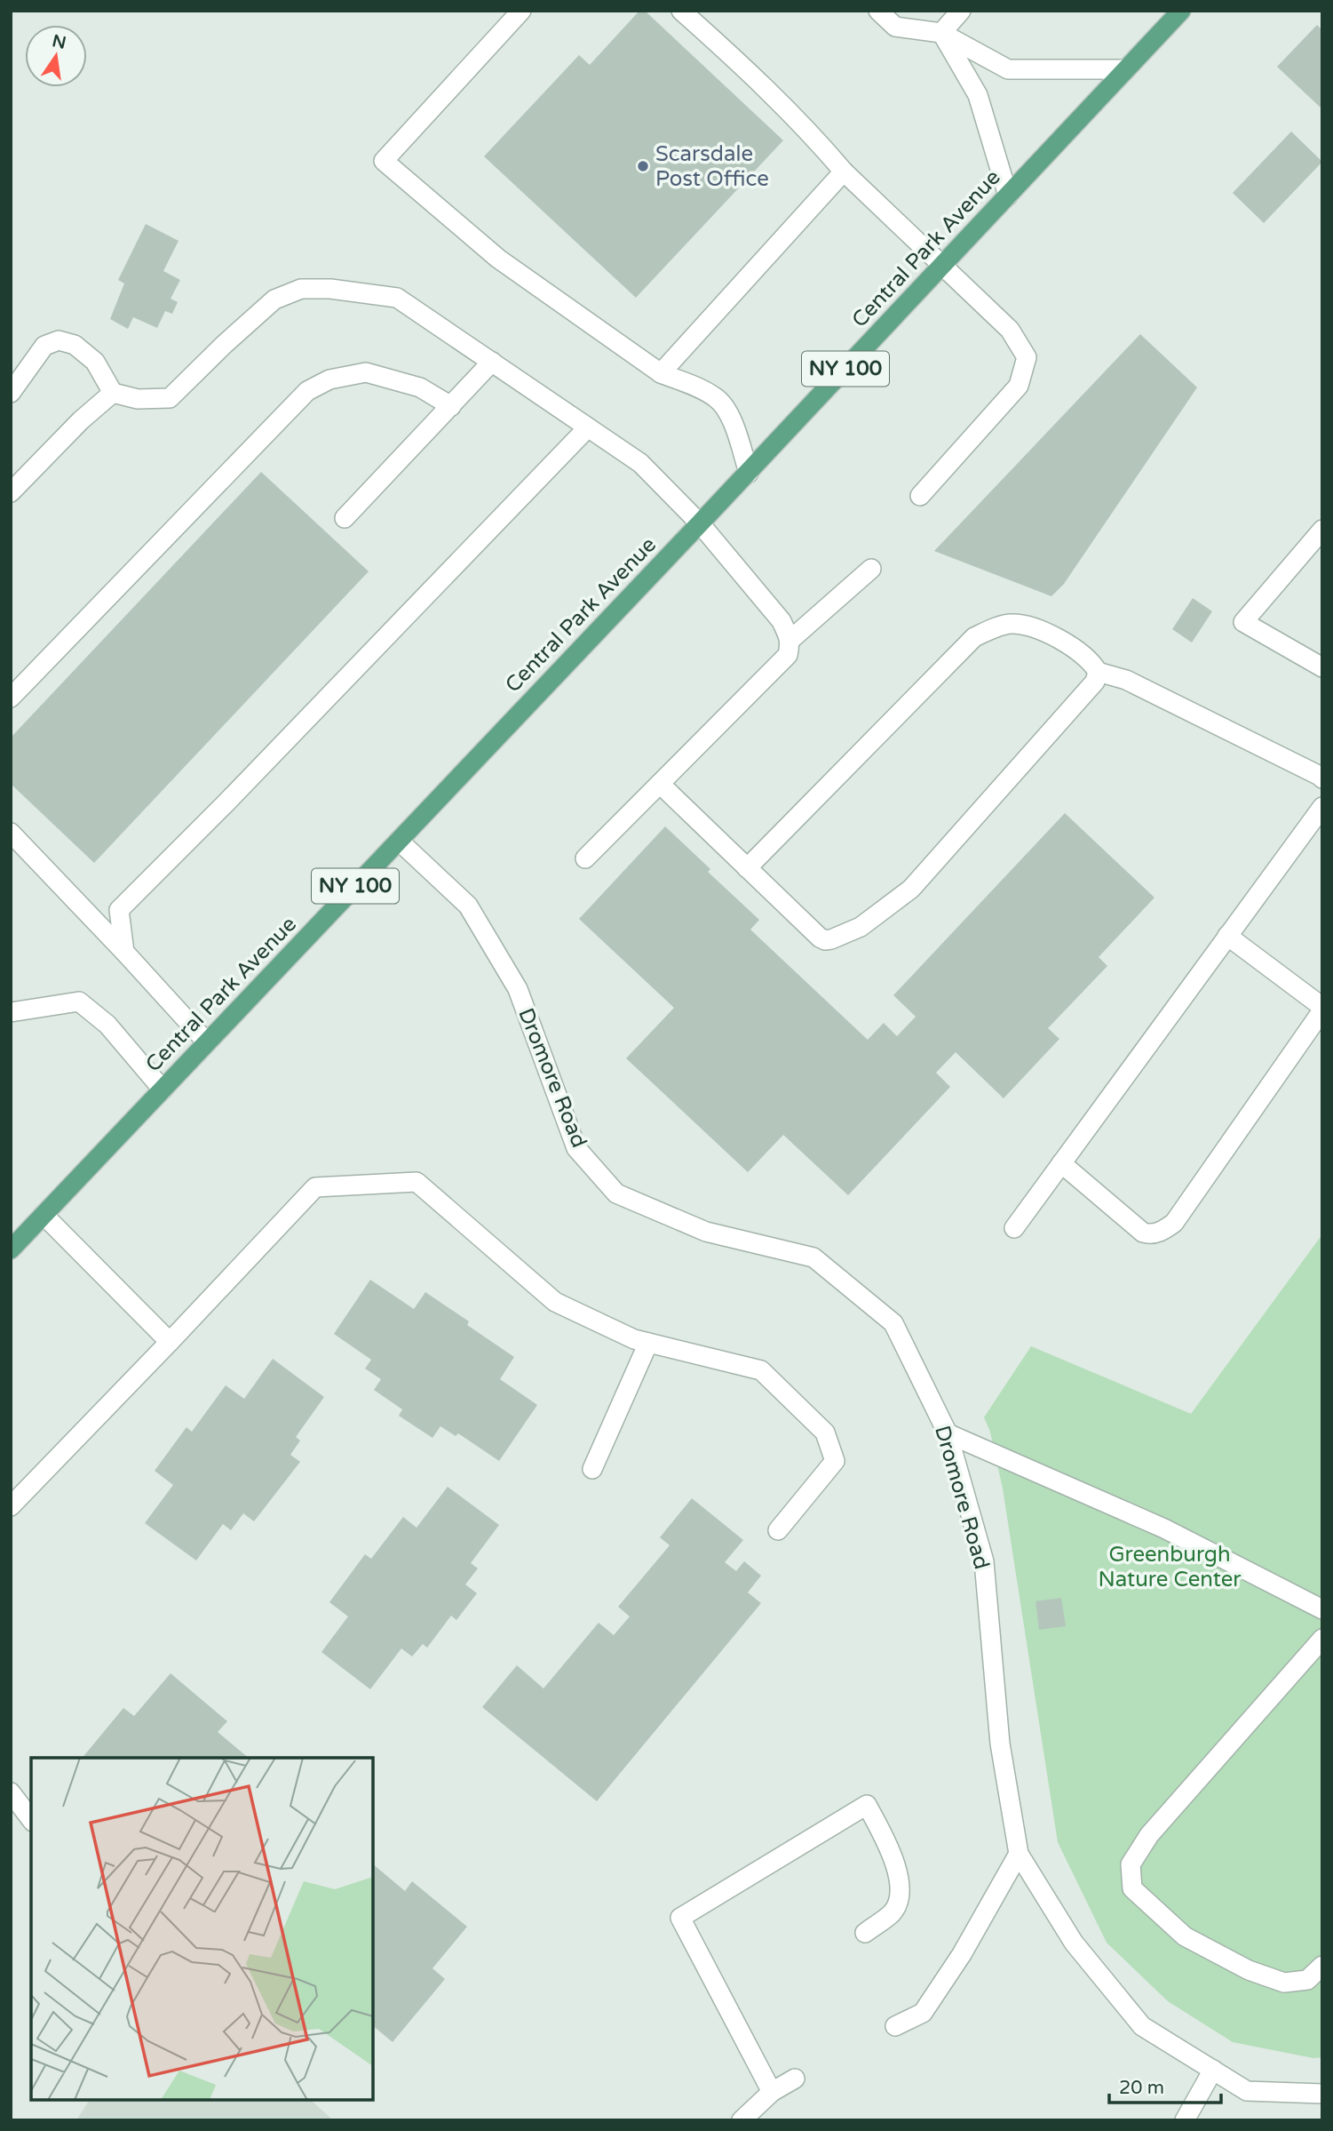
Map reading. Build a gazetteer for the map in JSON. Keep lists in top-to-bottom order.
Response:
{
  "streets": {
    "main road": ["Central Park Avenue", "NY 100"],
    "street": ["Dromore Road"]
  },
  "crossings": [
    ["Central Park Avenue", "Dromore Road"]
  ],
  "parks": ["Greenburgh Nature Center"],
  "places": ["Scarsdale Post Office"],
  "scale_bar": "20 m",
  "north": "top"
}
